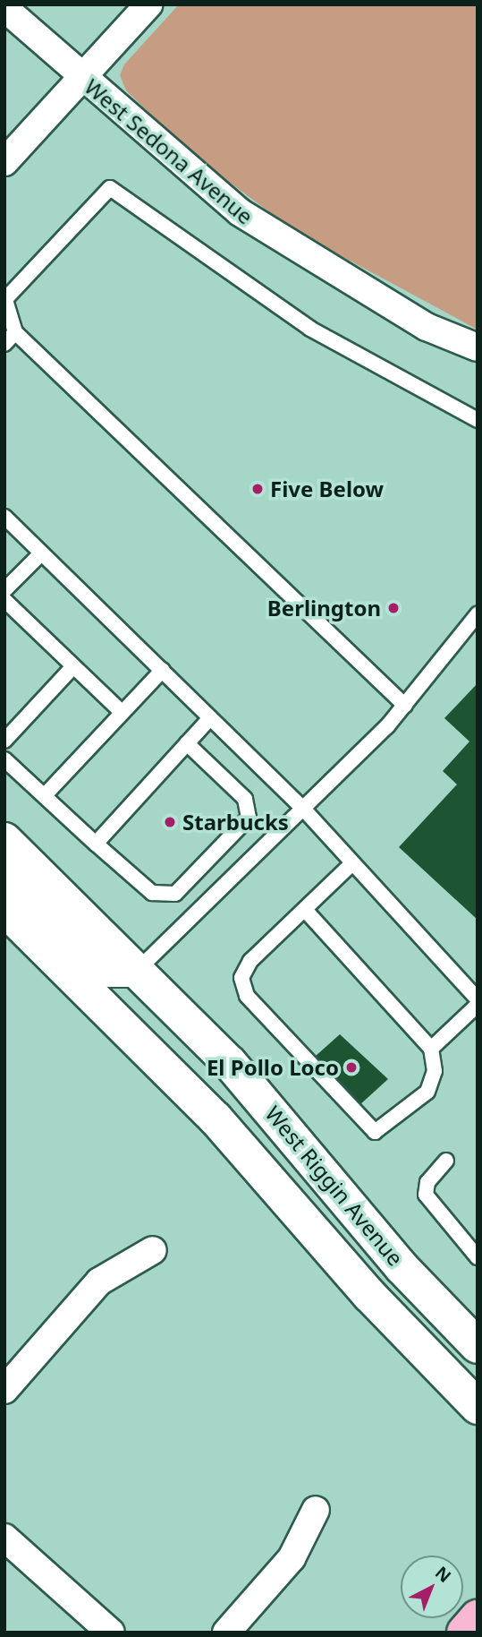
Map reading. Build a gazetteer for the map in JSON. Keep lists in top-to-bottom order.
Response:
{
  "streets": {
    "main road": ["West Riggin Avenue"],
    "street": ["West Sedona Avenue"]
  },
  "places": [
    "Five Below",
    "Berlington",
    "Starbucks",
    "El Pollo Loco"
  ],
  "north": "top right"
}
